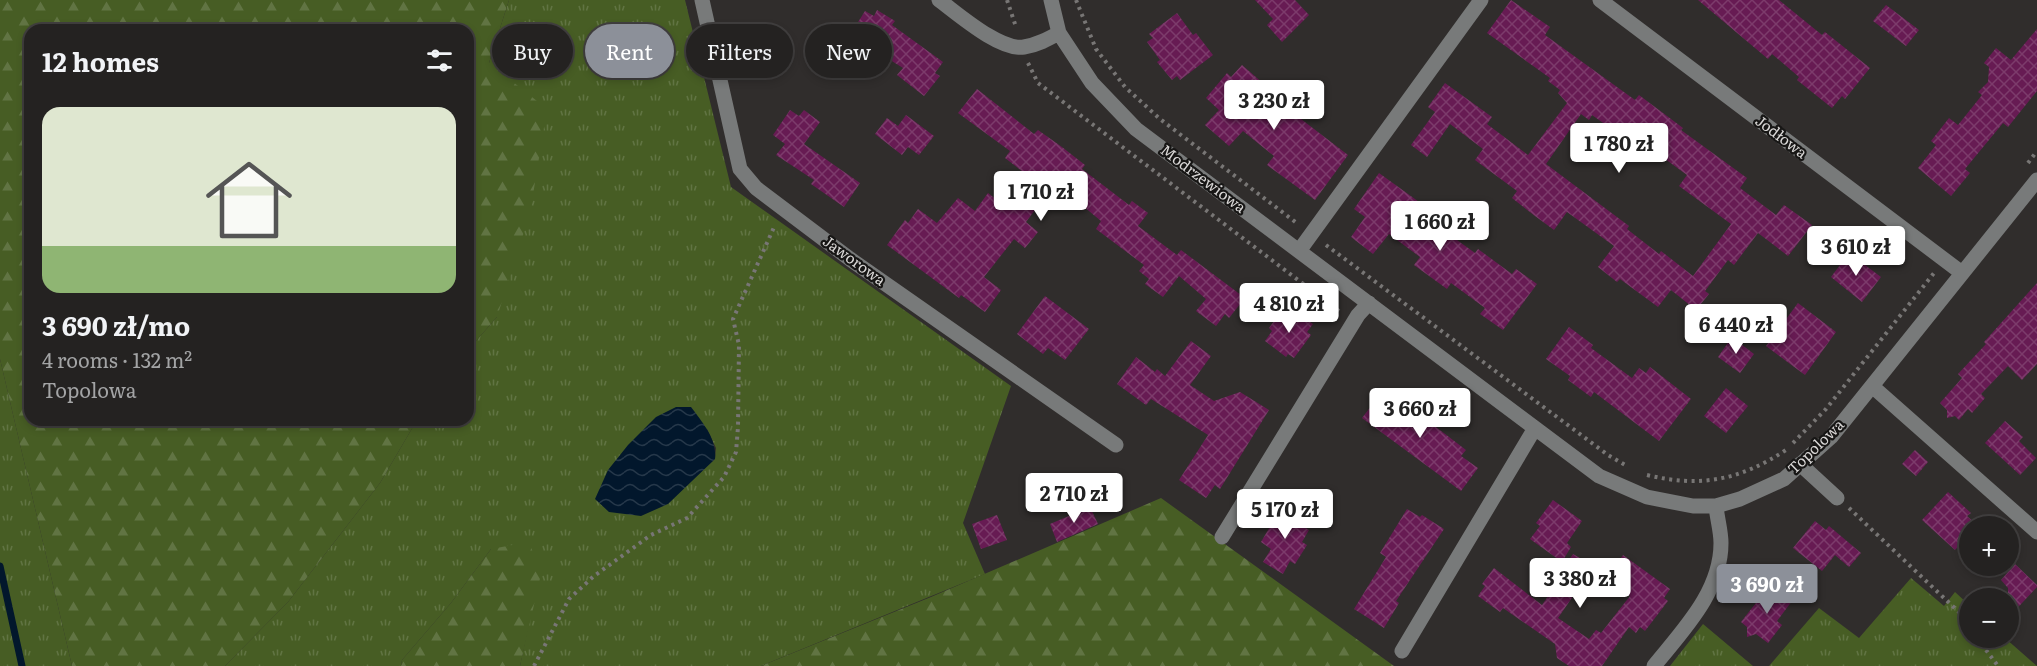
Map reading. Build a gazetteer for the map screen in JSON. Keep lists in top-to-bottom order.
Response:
{
  "streets": {
    "street": [
      "Jodłowa",
      "Modrzewiowa",
      "Jaworowa",
      "Topolowa"
    ]
  },
  "crossings": [
    ["Jodłowa", "Topolowa"],
    ["Modrzewiowa", "Topolowa"]
  ],
  "page": {
    "chip": [
      "Buy",
      "Rent",
      "Filters",
      "New"
    ],
    "heading": "12 homes",
    "price": [
      "3 230 zł",
      "1 780 zł",
      "1 710 zł",
      "1 660 zł",
      "3 610 zł",
      "4 810 zł",
      "6 440 zł",
      "3 660 zł",
      "2 710 zł",
      "5 170 zł",
      "3 380 zł",
      "3 690 zł"
    ],
    "list": [
      {
        "name": "3 690 zł/mo",
        "note": "4 rooms · 132 m² · Topolowa"
      }
    ],
    "map_buttons": ["+", "−"]
  }
}
